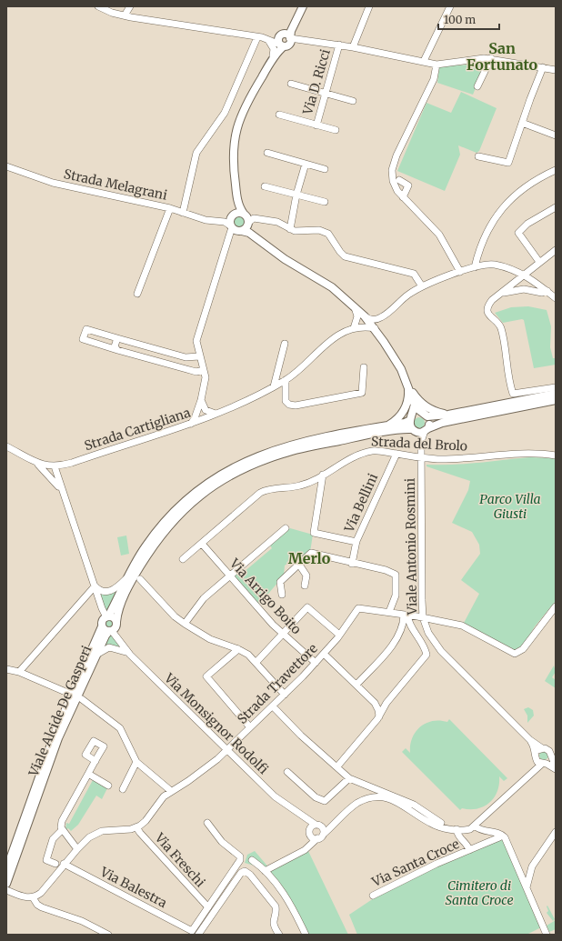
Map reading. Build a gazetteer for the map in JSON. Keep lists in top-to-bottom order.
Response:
{
  "streets": {
    "main road": ["Viale Alcide De Gasperi"],
    "street": [
      "Via D. Ricci",
      "Strada Melagrani",
      "Strada Cartigliana",
      "Strada del Brolo",
      "Via Bellini",
      "Viale Antonio Rosmini",
      "Via Arrigo Boito",
      "Strada Travettore",
      "Via Monsignor Rodolfi",
      "Via Freschi",
      "Via Santa Croce",
      "Via Balestra"
    ]
  },
  "crossings": [
    ["Strada del Brolo", "Via Bellini"],
    ["Strada del Brolo", "Viale Antonio Rosmini"],
    ["Strada del Brolo", "Via Arrigo Boito"],
    ["Viale Antonio Rosmini", "Strada Travettore"],
    ["Viale Antonio Rosmini", "Viale Alcide De Gasperi"],
    ["Via Arrigo Boito", "Strada Travettore"],
    ["Strada Travettore", "Via Monsignor Rodolfi"],
    ["Strada Travettore", "Via Freschi"],
    ["Viale Alcide De Gasperi", "Via Monsignor Rodolfi"],
    ["Via Freschi", "Via Balestra"]
  ],
  "districts": ["San Fortunato", "Merlo"],
  "parks": ["Parco Villa Giusti", "Cimitero di Santa Croce"],
  "scale_bar": "100 m"
}
